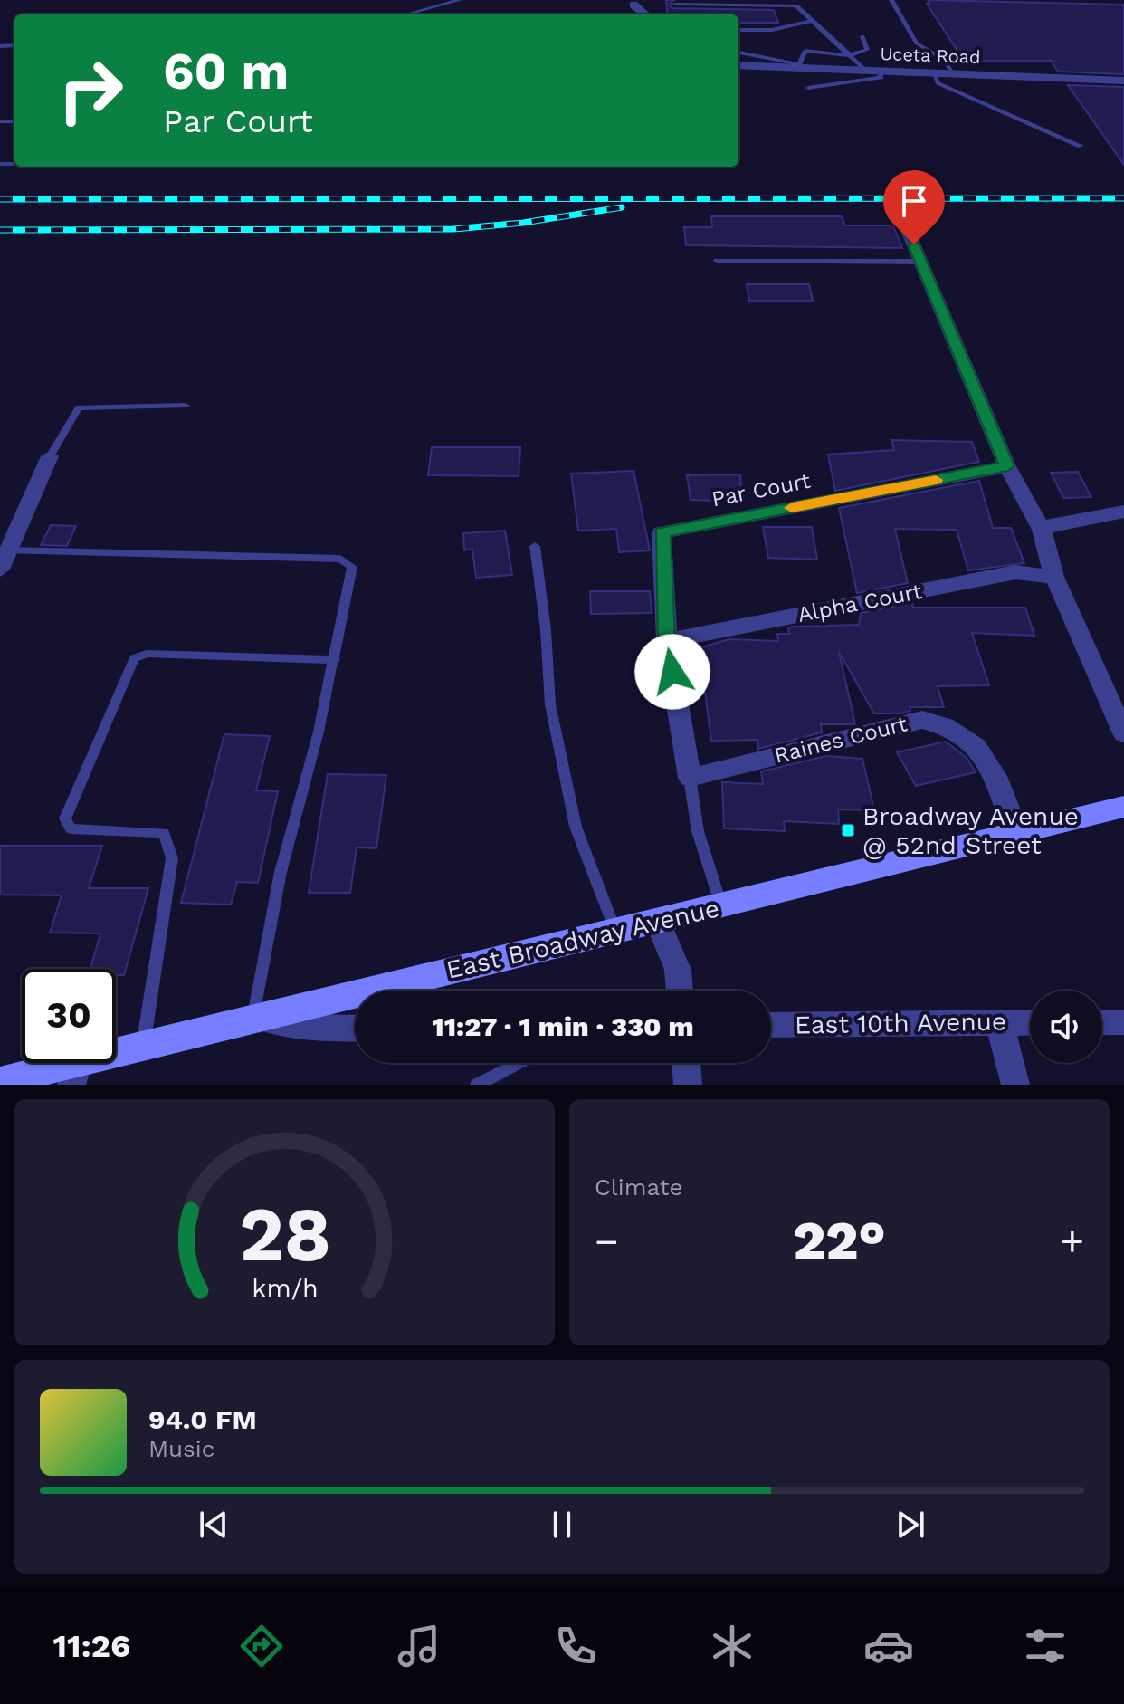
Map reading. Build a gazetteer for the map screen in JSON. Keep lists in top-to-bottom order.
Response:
{
  "streets": {
    "street": [
      "Uceta Road",
      "Par Court",
      "Alpha Court",
      "Raines Court",
      "East Broadway Avenue",
      "East 10th Avenue"
    ]
  },
  "crossings": [
    ["Par Court", "Alpha Court"],
    ["Par Court", "Raines Court"],
    ["Raines Court", "East Broadway Avenue"]
  ],
  "places": {
    "transit": ["Broadway Avenue @ 52nd Street"]
  },
  "page": {
    "turn": ["60 m", "Par Court"],
    "limit": "30",
    "trip": "11:27 · 1 min · 330 m",
    "tile": "Climate",
    "heat": ["−", "22°", "+"],
    "song": ["94.0 FM", "Music"],
    "tabs": "11:26",
    "gauge": ["28", "km/h"]
  }
}
